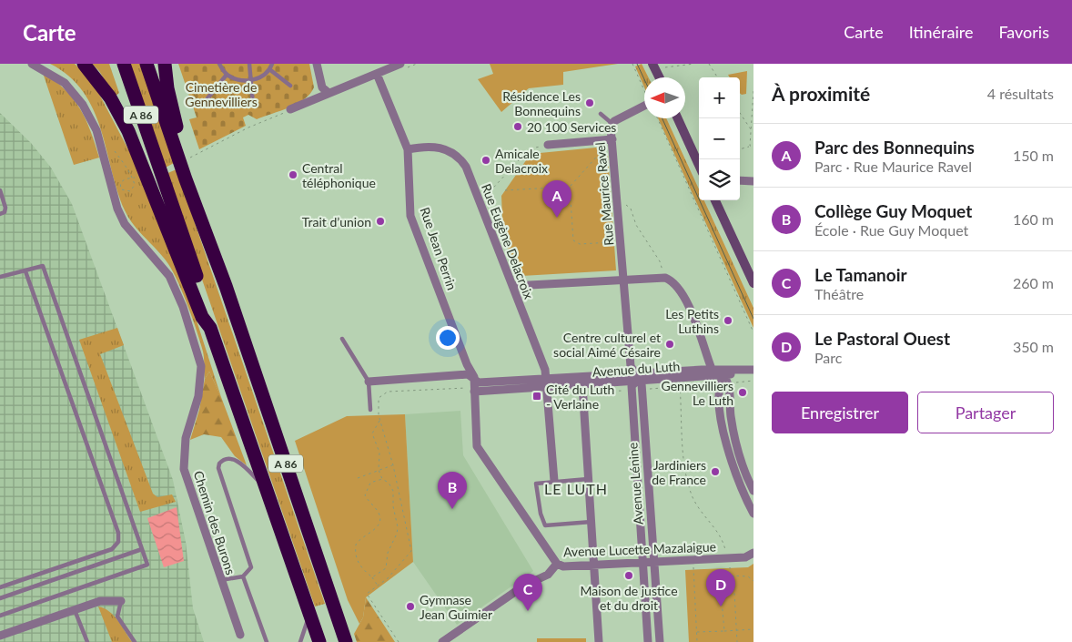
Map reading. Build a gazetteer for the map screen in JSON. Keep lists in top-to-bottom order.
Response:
{
  "streets": {
    "highway": ["A 86"],
    "street": [
      "Rue Maurice Ravel",
      "Rue Eugène Delacroix",
      "Rue Jean Perrin",
      "Avenue du Luth",
      "Avenue Lénine",
      "Chemin des Burons",
      "Avenue Lucette Mazalaigue"
    ]
  },
  "crossings": [
    ["Rue Maurice Ravel", "Avenue du Luth"],
    ["Rue Maurice Ravel", "Avenue Lénine"],
    ["Rue Eugène Delacroix", "Rue Jean Perrin"],
    ["Rue Eugène Delacroix", "Avenue du Luth"],
    ["Avenue du Luth", "Avenue Lénine"],
    ["Avenue Lénine", "Avenue Lucette Mazalaigue"]
  ],
  "districts": ["LE LUTH"],
  "parks": ["Cimetière de Gennevilliers"],
  "places": {
    "other": [
      "Résidence Les Bonnequins",
      "20 100 Services",
      "Amicale Delacroix",
      "Central téléphonique",
      "Trait d’union",
      "Les Petits Luthins",
      "Centre culturel et social Aimé Césaire",
      "Gennevilliers Le Luth",
      "Jardiniers de France",
      "Maison de justice et du droit",
      "Gymnase Jean Guimier"
    ],
    "transit": ["Cité du Luth - Verlaine"]
  },
  "north": "left",
  "page": {
    "header": "Carte",
    "nav": ["Carte", "Itinéraire", "Favoris"],
    "heading": ["À proximité", "4 résultats"],
    "map_buttons": ["+", "−"],
    "list": [
      {
        "mark": "A",
        "name": "Parc des Bonnequins",
        "note": "Parc · Rue Maurice Ravel",
        "value": "150 m"
      },
      {
        "mark": "B",
        "name": "Collège Guy Moquet",
        "note": "École · Rue Guy Moquet",
        "value": "160 m"
      },
      {
        "mark": "C",
        "name": "Le Tamanoir",
        "note": "Théâtre",
        "value": "260 m"
      },
      {
        "mark": "D",
        "name": "Le Pastoral Ouest",
        "note": "Parc",
        "value": "350 m"
      }
    ],
    "pins": [
      "A",
      "B",
      "D",
      "C"
    ],
    "buttons": ["Enregistrer", "Partager"]
  }
}
